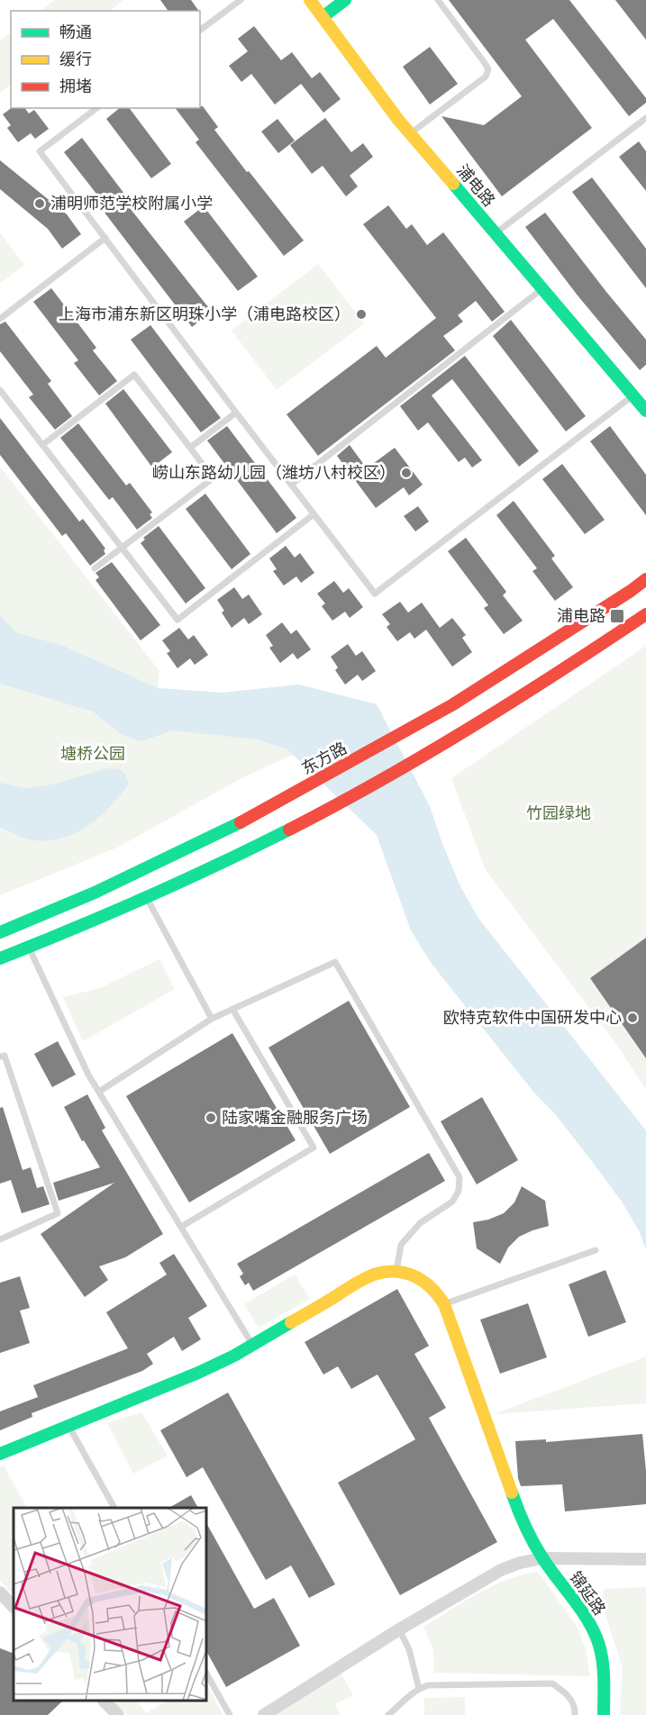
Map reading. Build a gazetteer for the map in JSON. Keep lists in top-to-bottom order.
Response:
{
  "streets": {
    "street": ["浦电路", "东方路", "锦延路"]
  },
  "parks": ["塘桥公园", "竹园绿地"],
  "places": {
    "other": [
      "浦明师范学校附属小学",
      "上海市浦东新区明珠小学（浦电路校区）",
      "崂山东路幼儿园（潍坊八村校区）",
      "欧特克软件中国研发中心",
      "陆家嘴金融服务广场"
    ],
    "transit": ["浦电路"]
  },
  "legend": ["畅通", "缓行", "拥堵"]
}
